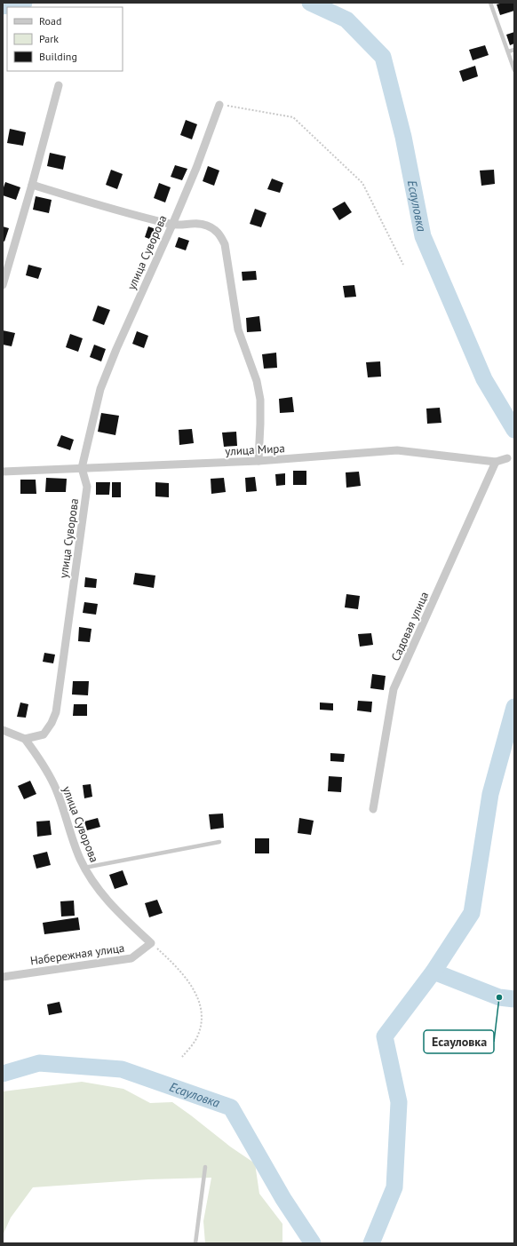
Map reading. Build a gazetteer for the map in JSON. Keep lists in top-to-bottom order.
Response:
{
  "streets": {
    "street": [
      "улица Суворова",
      "улица Мира",
      "Садовая улица",
      "Набережная улица"
    ]
  },
  "crossings": [
    ["улица Суворова", "улица Мира"],
    ["улица Суворова", "Набережная улица"],
    ["улица Мира", "Садовая улица"]
  ],
  "water": ["Есауловка"],
  "places": ["Есауловка"],
  "legend": ["Road", "Park", "Building"]
}
